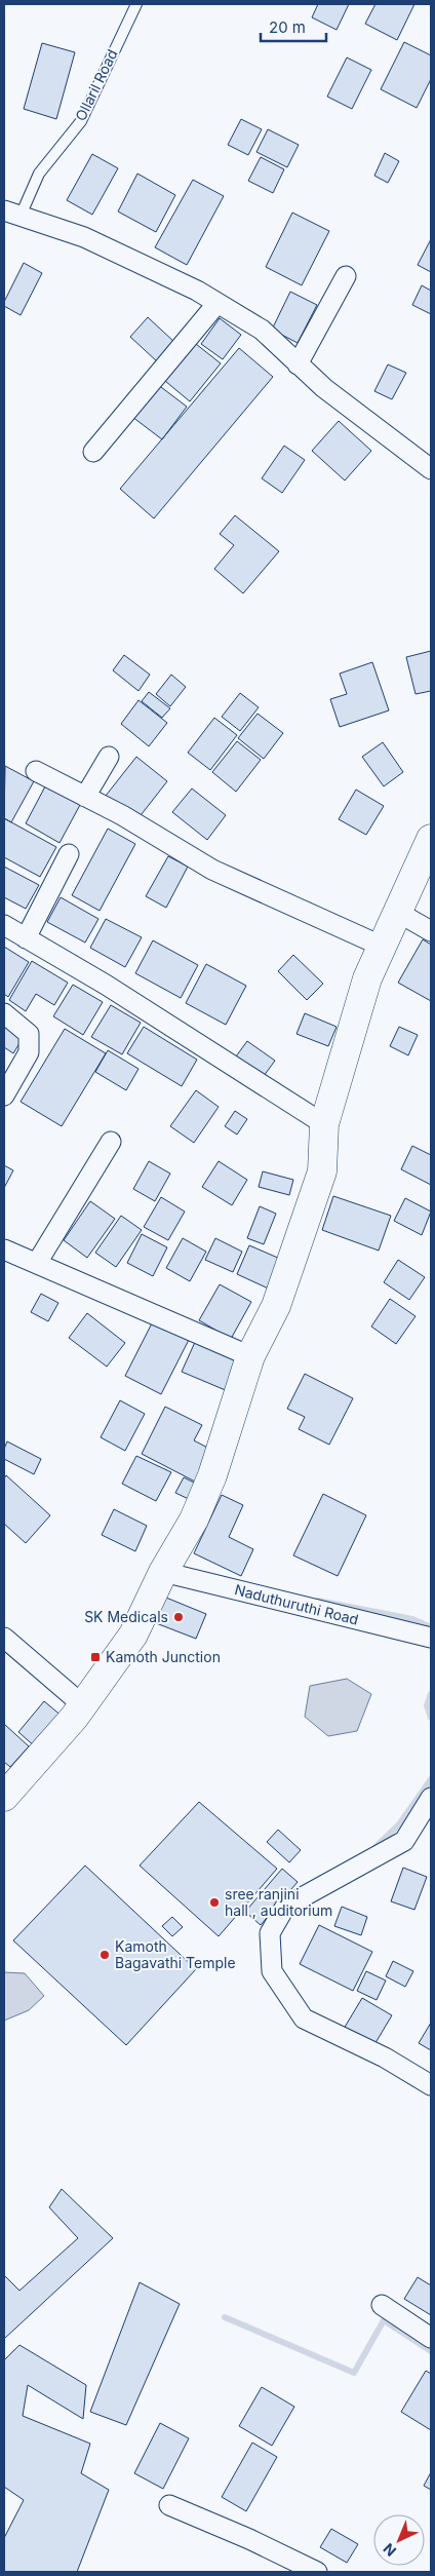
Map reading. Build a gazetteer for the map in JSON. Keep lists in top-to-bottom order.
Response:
{
  "streets": {
    "street": ["Naduthuruthi Road"],
    "lane": ["Ollaril Road"]
  },
  "places": {
    "other": ["SK Medicals", "sree ranjini hall , auditorium", "Kamoth Bagavathi Temple"],
    "transit": ["Kamoth Junction"]
  },
  "scale_bar": "20 m",
  "north": "bottom left"
}
